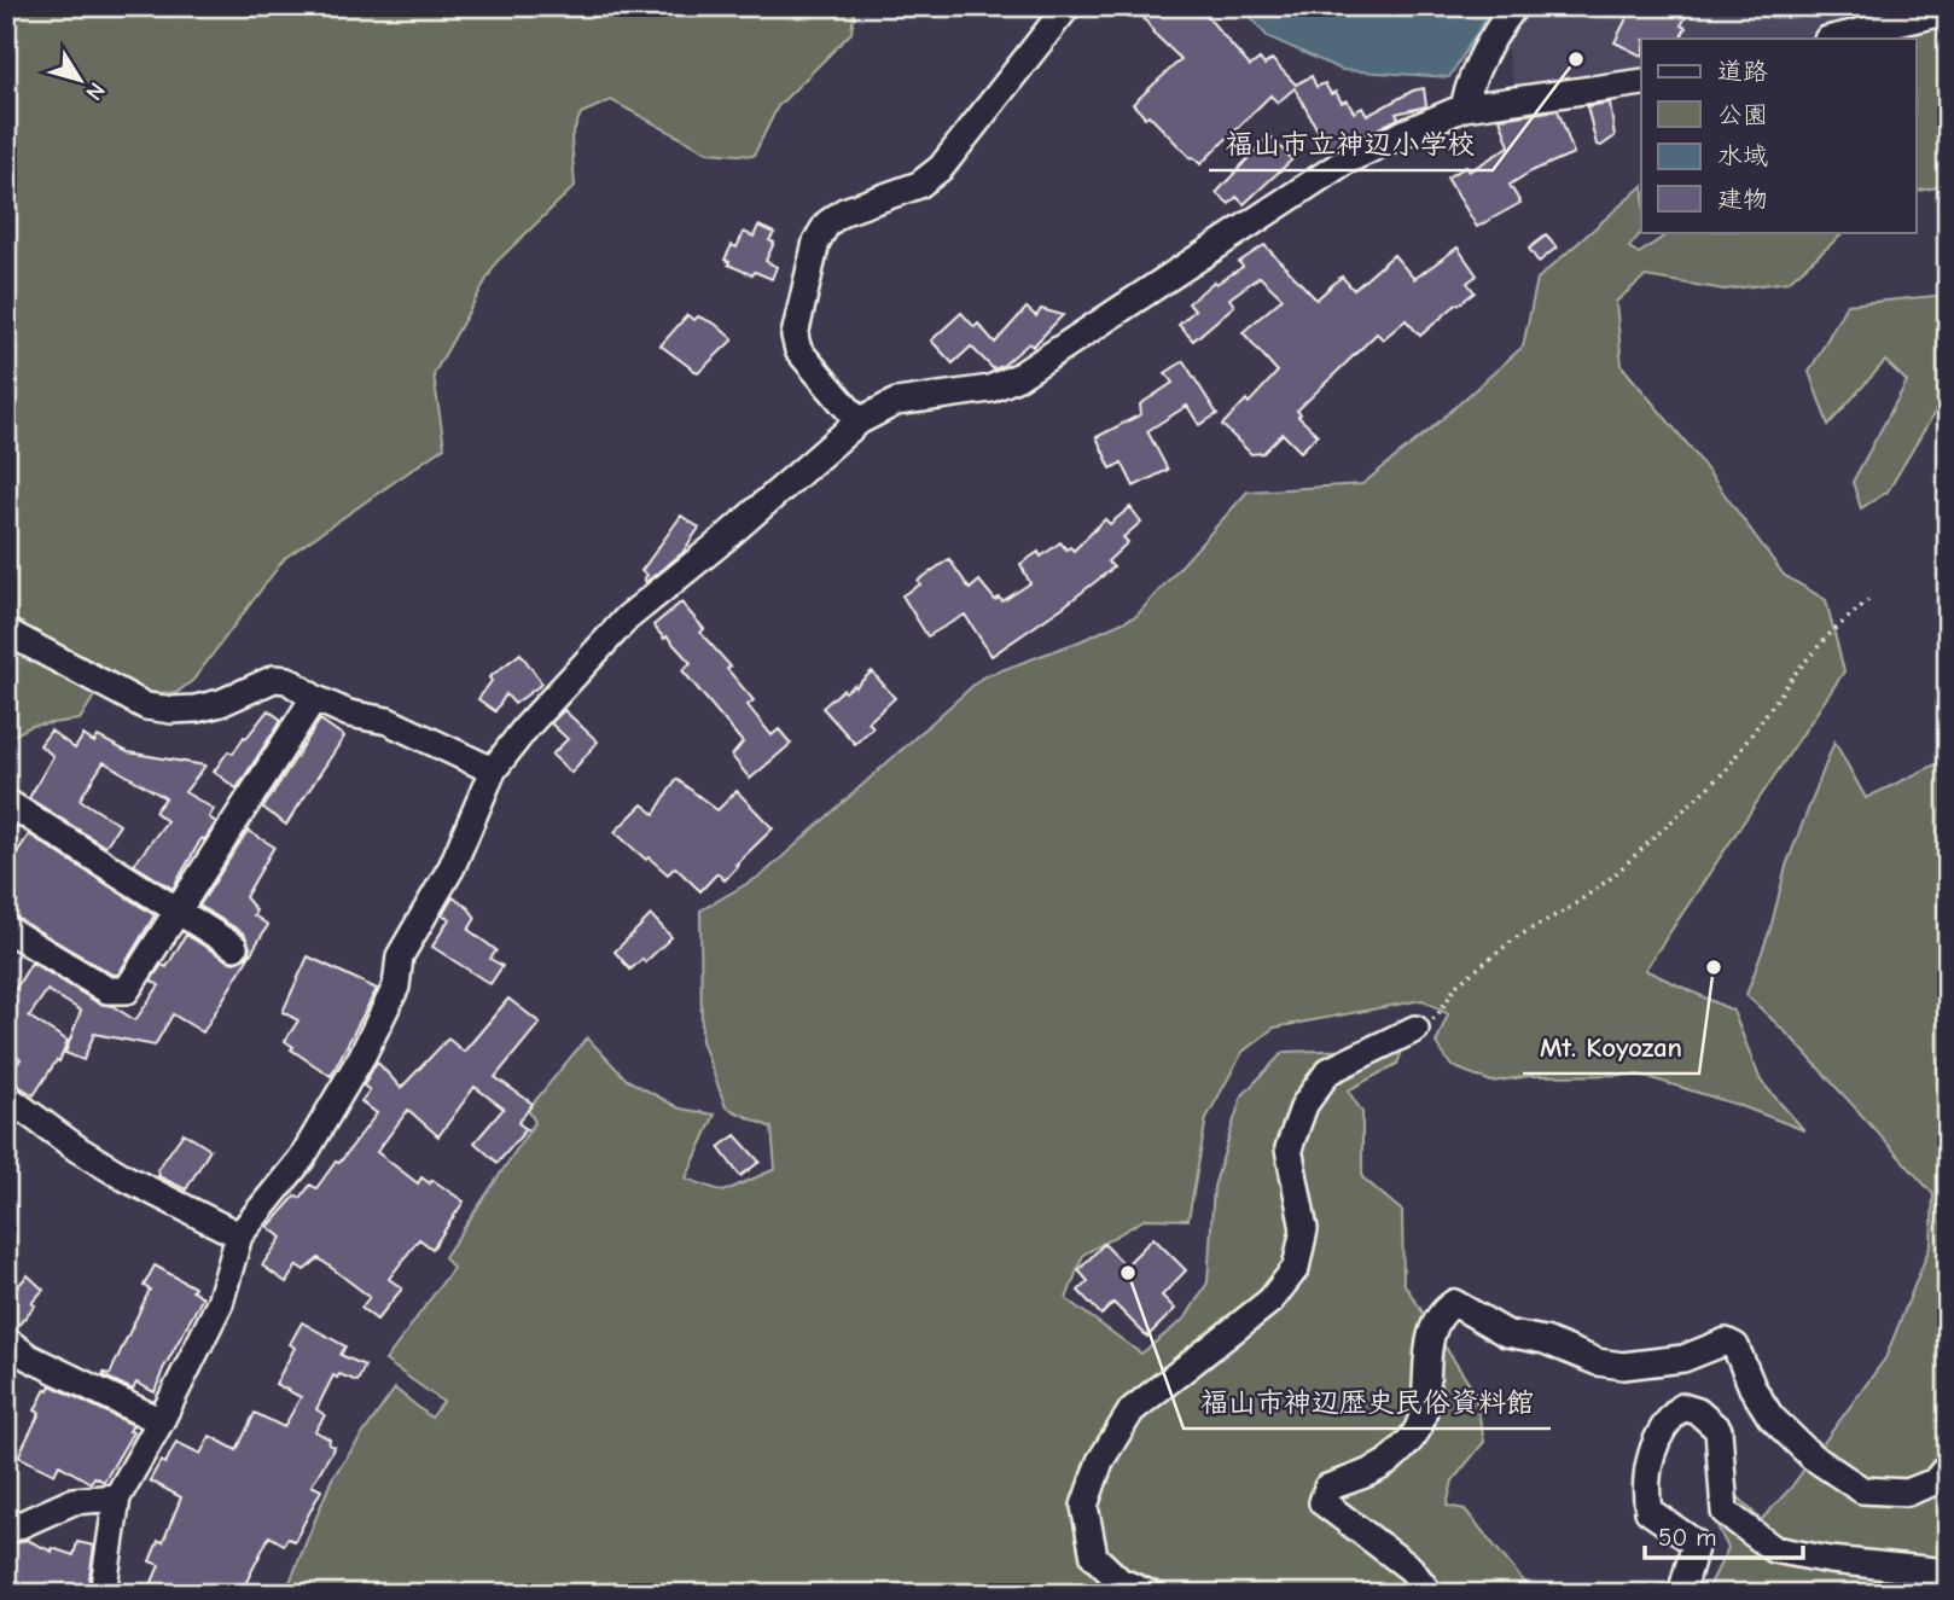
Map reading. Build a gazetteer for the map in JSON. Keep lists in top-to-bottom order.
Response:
{
  "places": ["福山市立神辺小学校", "Mt. Koyozan", "福山市神辺歴史民俗資料館"],
  "legend": [
    "道路",
    "公園",
    "水域",
    "建物"
  ],
  "scale_bar": "50 m",
  "north": "bottom right"
}
